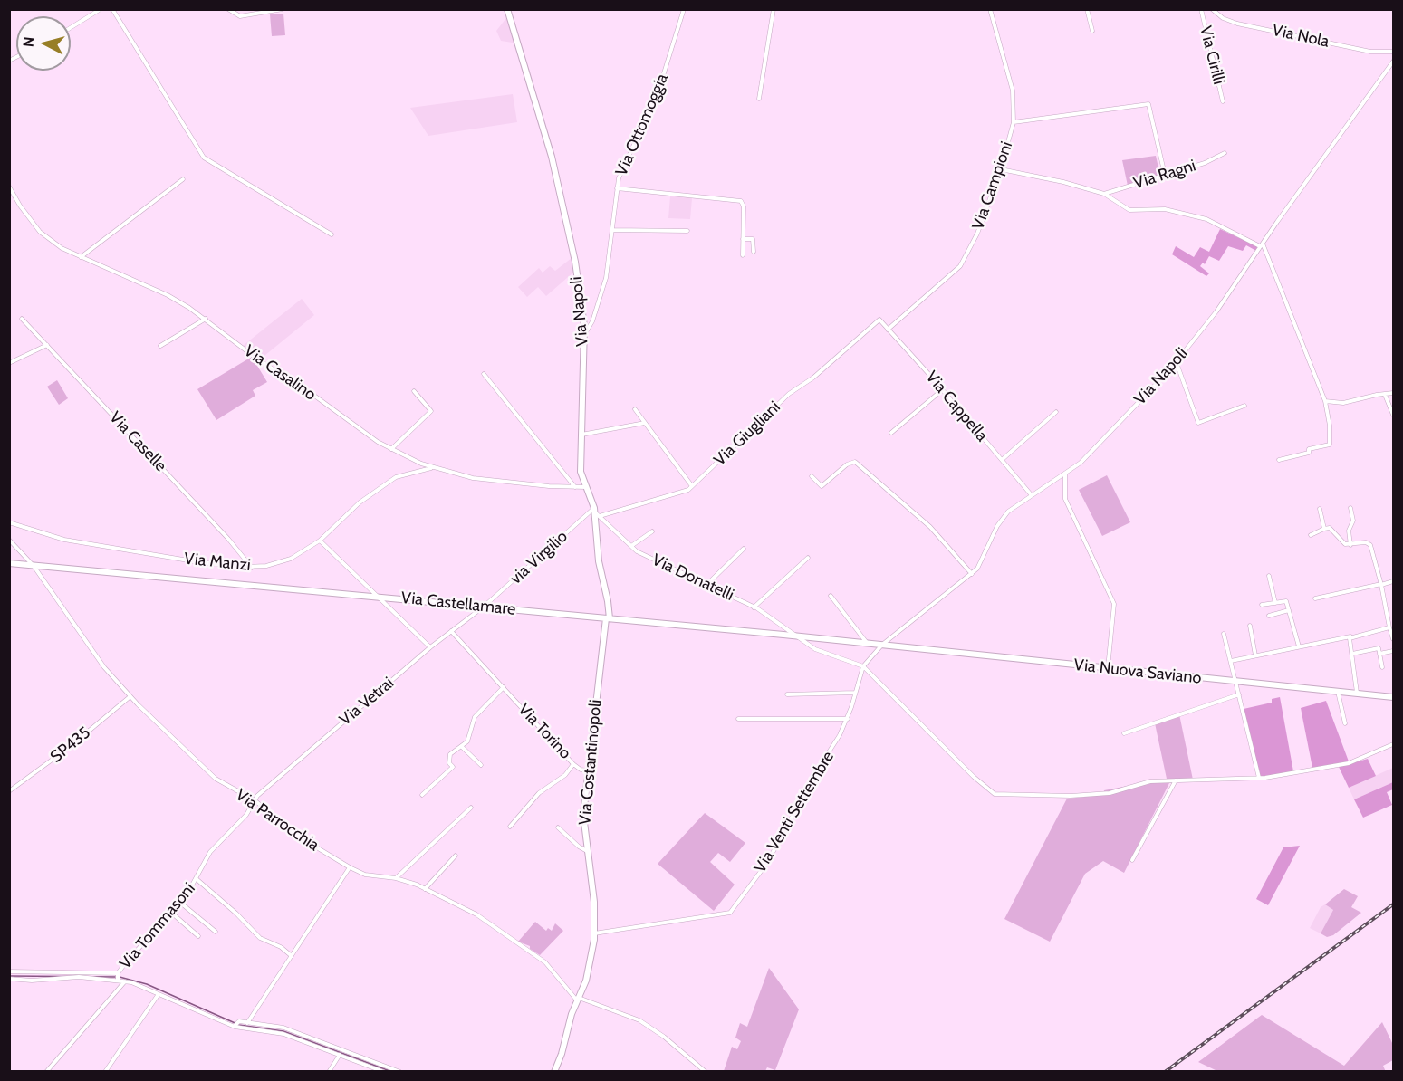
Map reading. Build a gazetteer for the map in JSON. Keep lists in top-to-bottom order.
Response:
{
  "streets": {
    "main road": [
      "Via Napoli",
      "Via Castellamare",
      "Via Nuova Saviano",
      "Via Costantinopoli"
    ],
    "street": [
      "Via Nola",
      "Via Cirilli",
      "Via Ottomoggia",
      "Via Ragni",
      "Via Campioni",
      "Via Casalino",
      "Via Cappella",
      "Via Giugliani",
      "Via Caselle",
      "via Virgilio",
      "Via Manzi",
      "Via Donatelli",
      "Via Vetrai",
      "Via Torino",
      "SP435",
      "Via Venti Settembre",
      "Via Parrocchia",
      "Via Tommasoni"
    ]
  },
  "crossings": [
    ["Via Ottomoggia", "Via Napoli"],
    ["Via Ragni", "Via Campioni"],
    ["Via Ragni", "Via Napoli"],
    ["Via Campioni", "Via Cappella"],
    ["Via Napoli", "Via Casalino"],
    ["Via Napoli", "Via Cappella"],
    ["Via Napoli", "Via Giugliani"],
    ["Via Napoli", "via Virgilio"],
    ["Via Napoli", "Via Donatelli"],
    ["Via Napoli", "Via Castellamare"],
    ["Via Napoli", "Via Nuova Saviano"],
    ["Via Napoli", "Via Costantinopoli"],
    ["Via Napoli", "Via Venti Settembre"],
    ["Via Casalino", "Via Manzi"],
    ["Via Cappella", "Via Giugliani"],
    ["Via Giugliani", "via Virgilio"],
    ["Via Giugliani", "Via Donatelli"],
    ["Via Caselle", "Via Manzi"],
    ["via Virgilio", "Via Donatelli"],
    ["via Virgilio", "Via Castellamare"],
    ["via Virgilio", "Via Vetrai"],
    ["Via Donatelli", "Via Castellamare"],
    ["Via Donatelli", "Via Venti Settembre"],
    ["Via Castellamare", "Via Nuova Saviano"],
    ["Via Castellamare", "Via Vetrai"],
    ["Via Castellamare", "Via Costantinopoli"],
    ["Via Castellamare", "Via Venti Settembre"],
    ["Via Castellamare", "Via Parrocchia"],
    ["Via Nuova Saviano", "Via Venti Settembre"],
    ["Via Vetrai", "Via Torino"],
    ["Via Vetrai", "Via Parrocchia"],
    ["Via Vetrai", "Via Tommasoni"],
    ["Via Torino", "Via Costantinopoli"],
    ["SP435", "Via Parrocchia"],
    ["Via Costantinopoli", "Via Venti Settembre"],
    ["Via Costantinopoli", "Via Parrocchia"],
    ["Via Parrocchia", "Via Tommasoni"]
  ],
  "north": "left"
}
